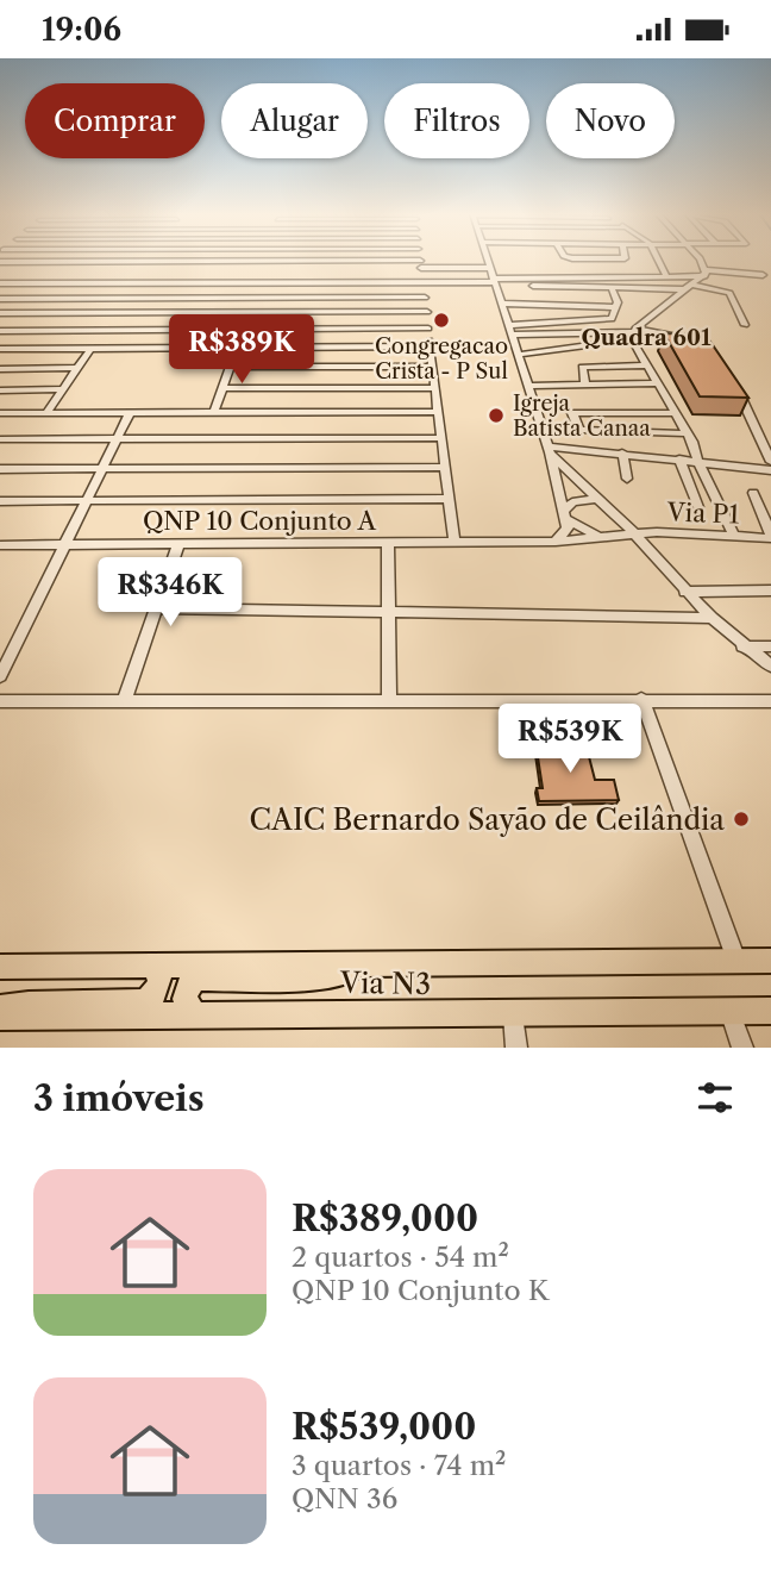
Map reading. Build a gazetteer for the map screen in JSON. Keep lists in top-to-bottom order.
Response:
{
  "streets": {
    "main road": ["Via N3"],
    "street": ["Via P1", "QNP 10 Conjunto A"]
  },
  "districts": ["Quadra 601"],
  "places": ["Congregacao Crista - P Sul", "Igreja Batista Canaa", "CAIC Bernardo Sayão de Ceilândia"],
  "page": {
    "status": "19:06",
    "chip": [
      "Comprar",
      "Alugar",
      "Filtros",
      "Novo"
    ],
    "price": ["R$389K", "R$346K", "R$539K"],
    "heading": "3 imóveis",
    "list": [
      {
        "name": "R$389,000",
        "note": "2 quartos · 54 m² · QNP 10 Conjunto K"
      },
      {
        "name": "R$539,000",
        "note": "3 quartos · 74 m² · QNN 36"
      }
    ]
  }
}
